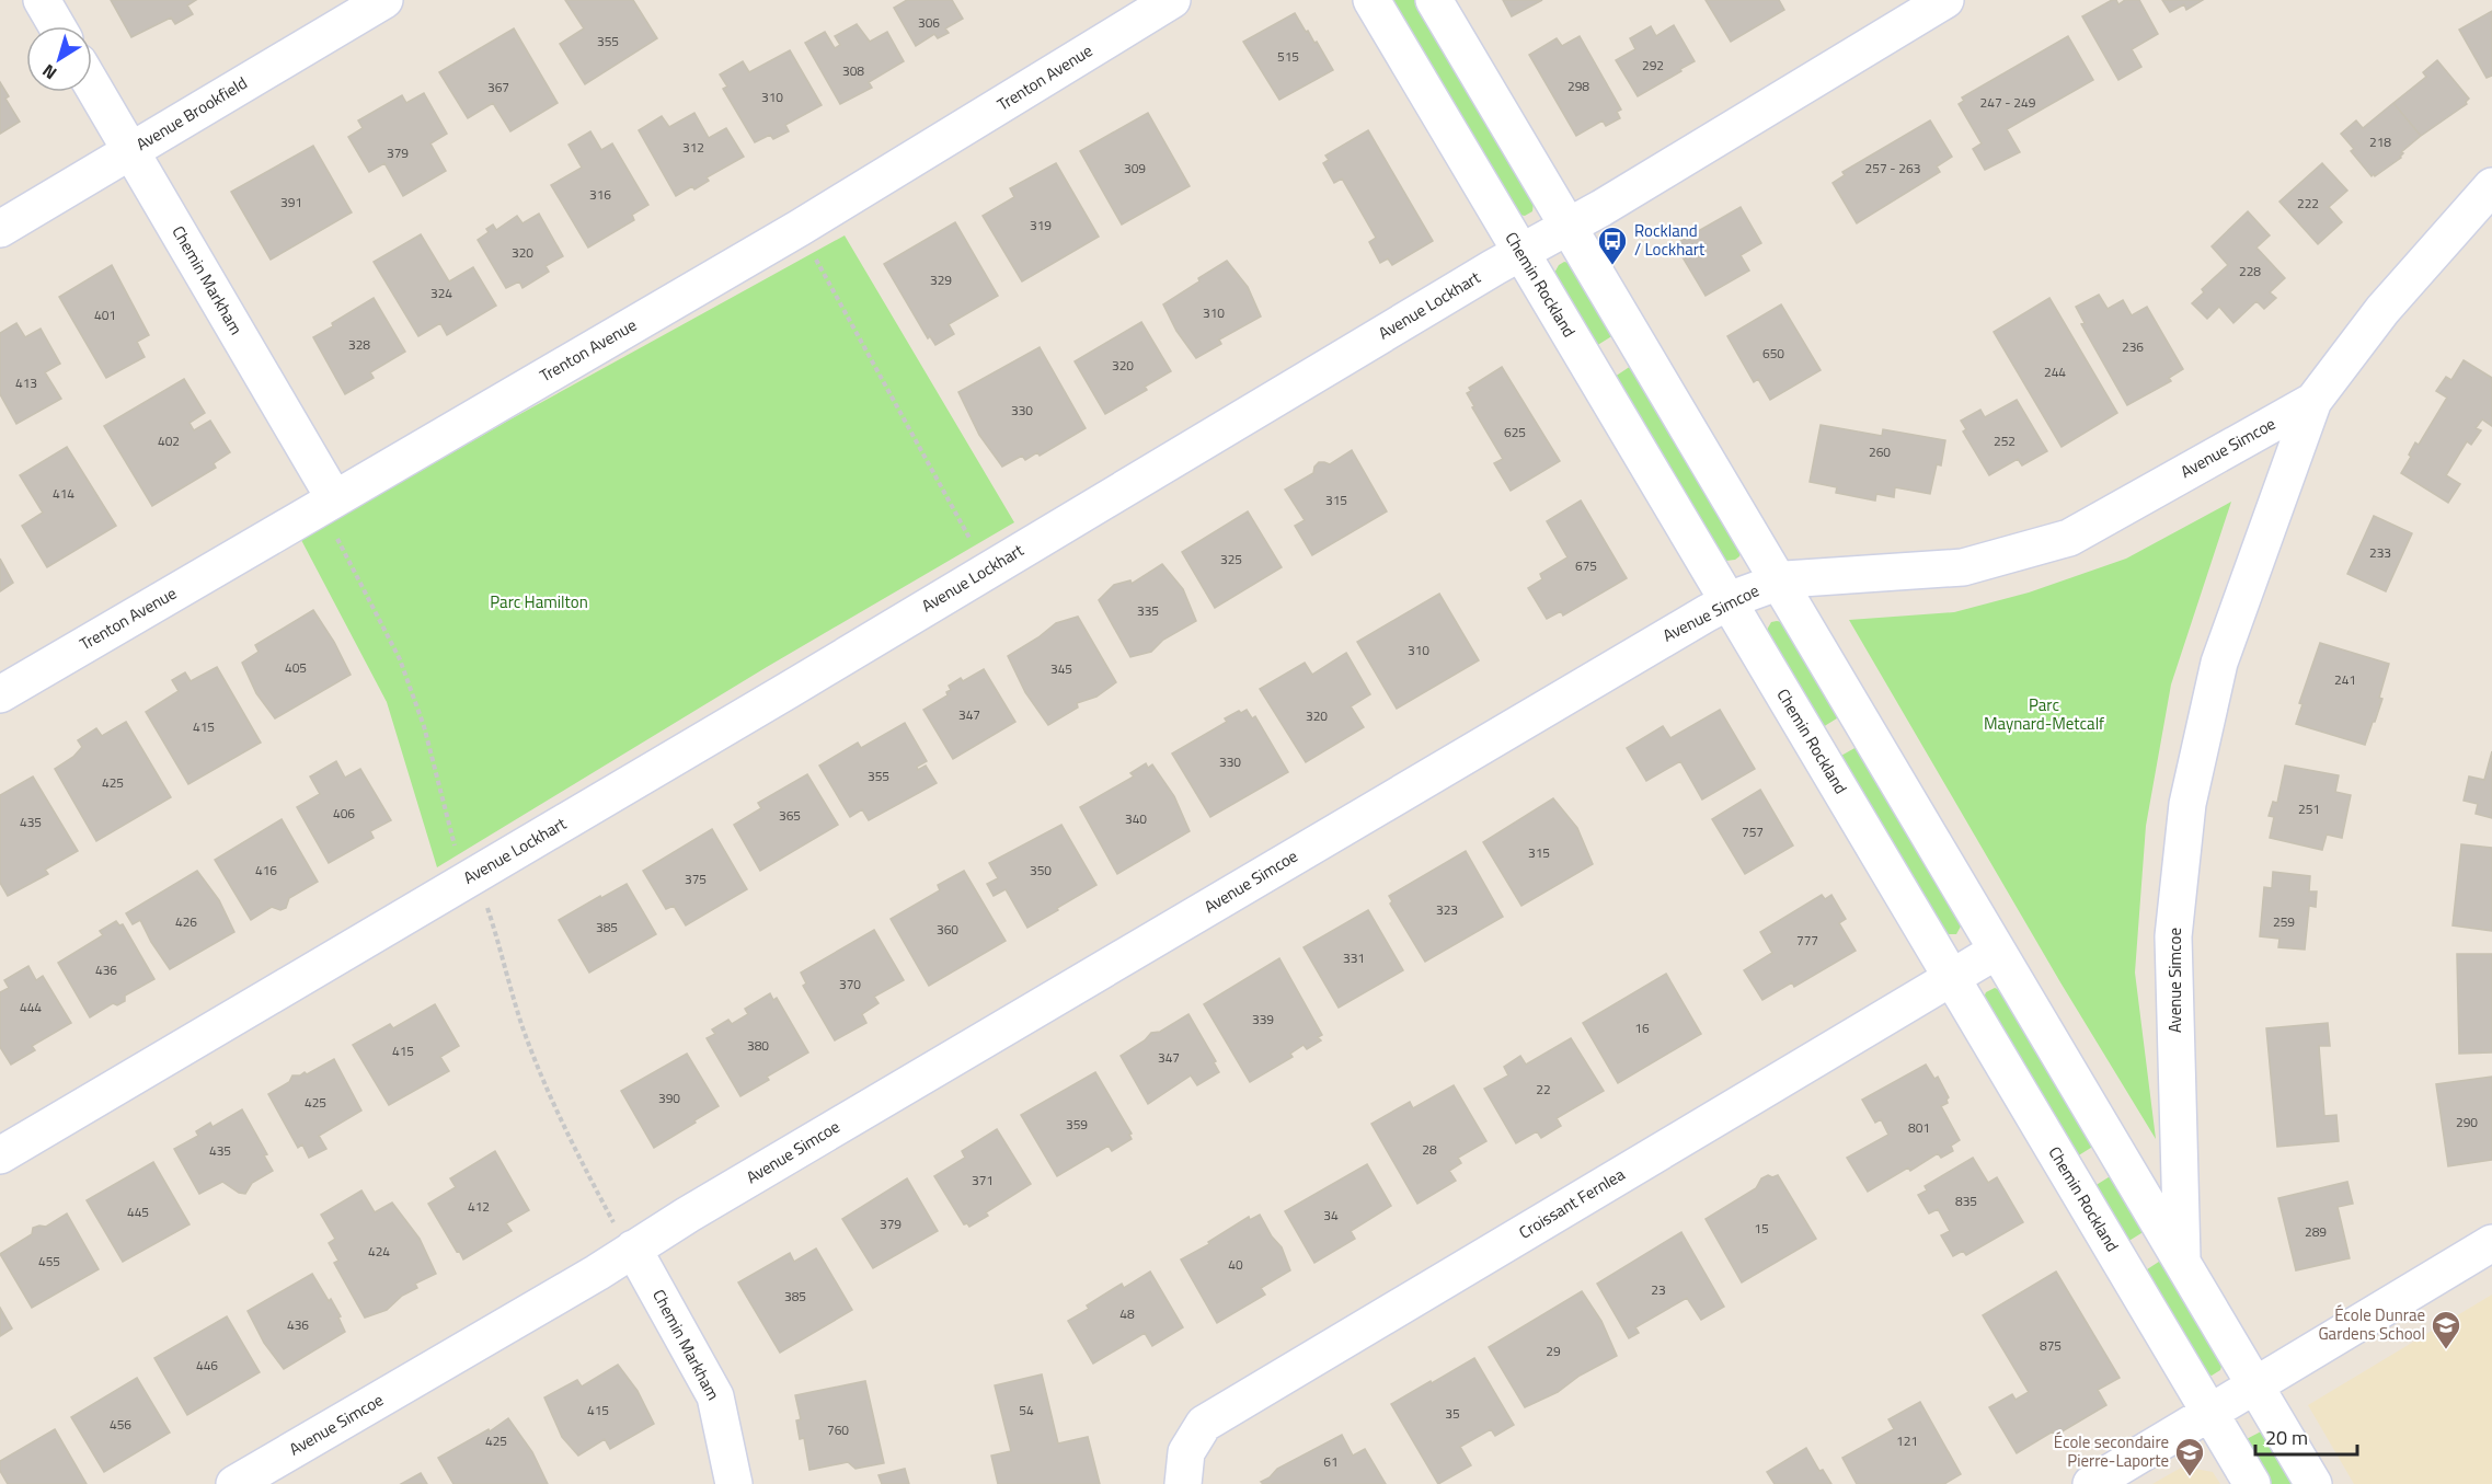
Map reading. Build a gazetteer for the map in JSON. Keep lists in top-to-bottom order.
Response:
{
  "streets": {
    "street": [
      "Trenton Avenue",
      "Avenue Brookfield",
      "Chemin Markham",
      "Chemin Rockland",
      "Avenue Lockhart",
      "Avenue Simcoe",
      "Croissant Fernlea"
    ]
  },
  "crossings": [
    ["Trenton Avenue", "Chemin Markham"],
    ["Avenue Brookfield", "Chemin Markham"],
    ["Chemin Markham", "Avenue Simcoe"],
    ["Chemin Rockland", "Avenue Lockhart"],
    ["Chemin Rockland", "Avenue Simcoe"],
    ["Chemin Rockland", "Croissant Fernlea"]
  ],
  "parks": ["Parc Hamilton", "Parc Maynard-Metcalf"],
  "places": {
    "bus stop": ["Rockland / Lockhart"],
    "school or university": ["École Dunrae Gardens School", "École secondaire Pierre-Laporte"]
  },
  "house_numbers": [
    "306",
    "355",
    "515",
    "292",
    "308",
    "298",
    "367",
    "310",
    "247 - 249",
    "218",
    "312",
    "379",
    "309",
    "257 - 263",
    "316",
    "391",
    "222",
    "319",
    "320",
    "228",
    "329",
    "324",
    "310",
    "401",
    "328",
    "236",
    "650",
    "320",
    "244",
    "413",
    "330",
    "625",
    "402",
    "252",
    "260",
    "414",
    "315",
    "233",
    "325",
    "675",
    "335",
    "310",
    "405",
    "345",
    "241",
    "347",
    "320",
    "415",
    "330",
    "355",
    "425",
    "251",
    "406",
    "365",
    "340",
    "435",
    "757",
    "315",
    "416",
    "350",
    "375",
    "323",
    "426",
    "259",
    "385",
    "360",
    "777",
    "331",
    "436",
    "370",
    "444",
    "339",
    "16",
    "380",
    "415",
    "347",
    "22",
    "390",
    "425",
    "290",
    "359",
    "801",
    "28",
    "435",
    "371",
    "835",
    "412",
    "445",
    "34",
    "379",
    "15",
    "289",
    "424",
    "455",
    "40",
    "23",
    "385",
    "48",
    "436",
    "875",
    "29",
    "446",
    "415",
    "54",
    "35",
    "456",
    "760",
    "425",
    "121",
    "61"
  ],
  "scale_bar": "20 m",
  "north": "bottom left"
}
